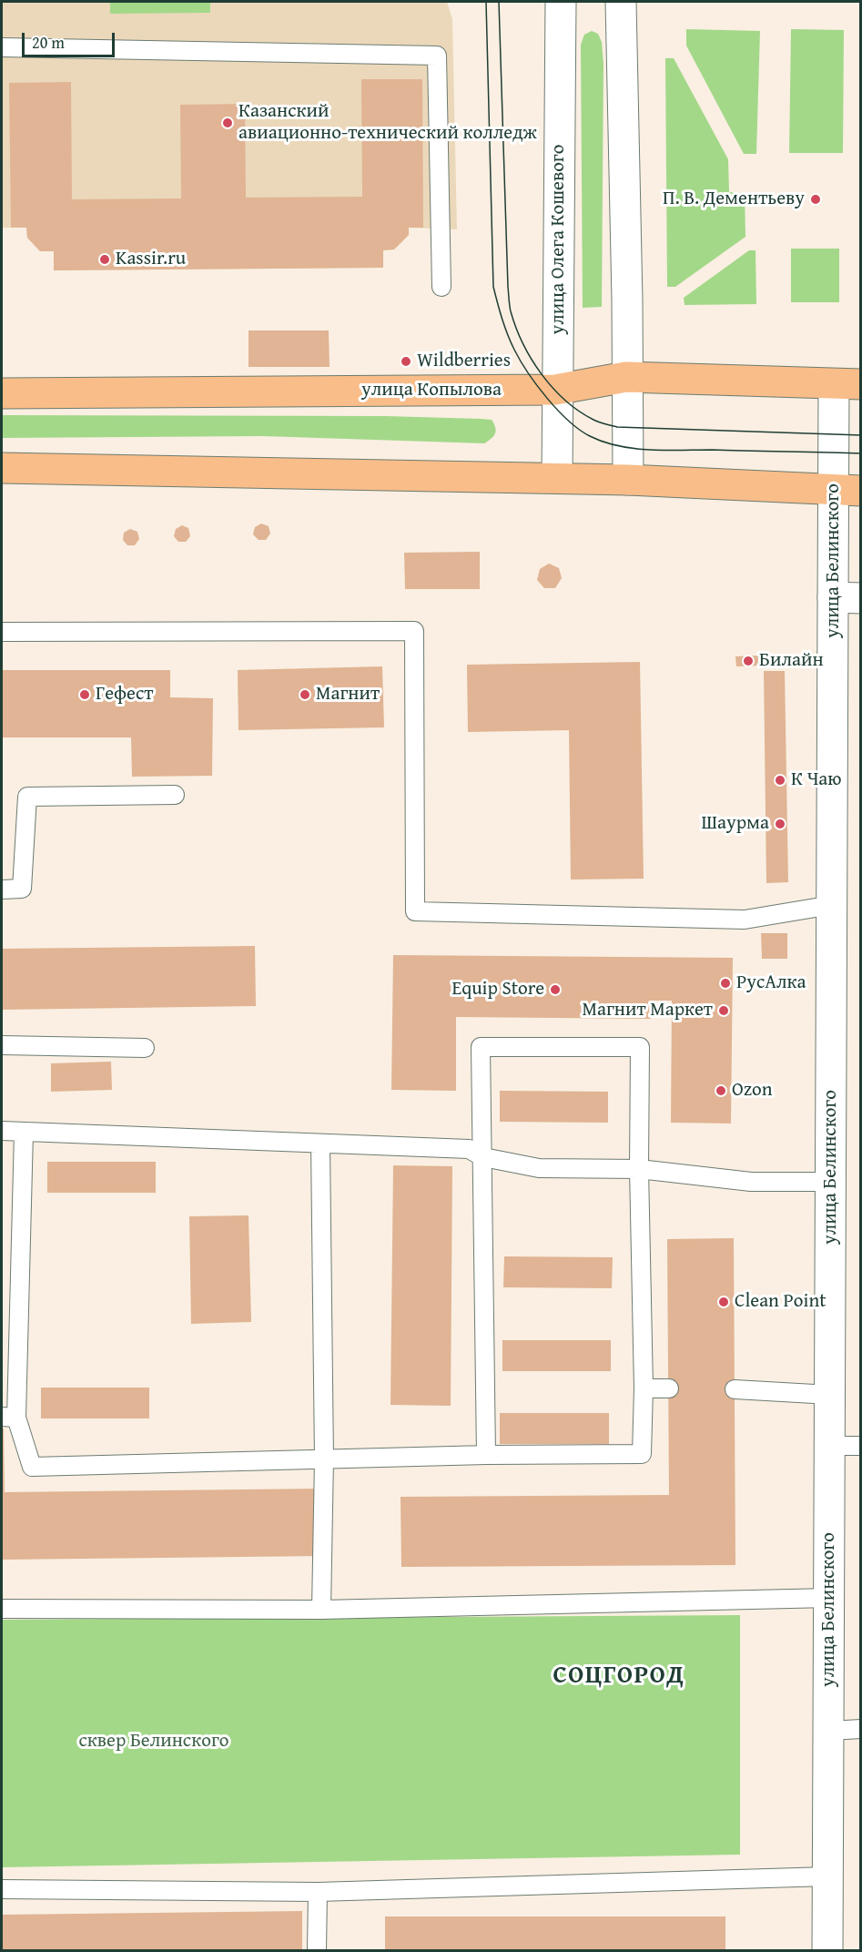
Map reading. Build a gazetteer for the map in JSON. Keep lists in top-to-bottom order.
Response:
{
  "streets": {
    "main road": ["улица Копылова"],
    "street": ["улица Олега Кошевого", "улица Белинского"]
  },
  "crossings": [
    ["улица Олега Кошевого", "улица Копылова"],
    ["улица Копылова", "улица Белинского"]
  ],
  "districts": ["СОЦГОРОД"],
  "parks": ["сквер Белинского"],
  "places": [
    "Казанский авиационно-технический колледж",
    "П. В. Дементьеву",
    "Kassir.ru",
    "Wildberries",
    "Билайн",
    "Гефест",
    "Магнит",
    "К Чаю",
    "Шаурма",
    "РусАлка",
    "Equip Store",
    "Магнит Маркет",
    "Ozon",
    "Clean Point"
  ],
  "scale_bar": "20 m"
}
